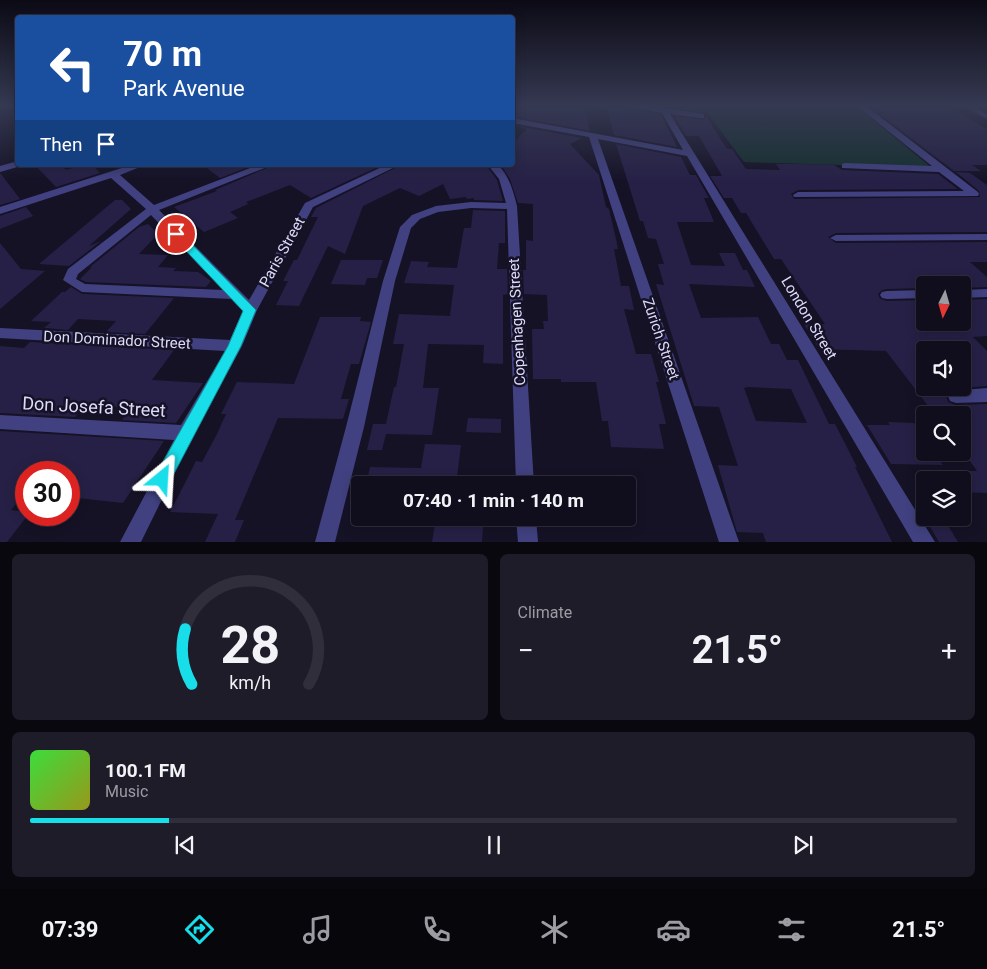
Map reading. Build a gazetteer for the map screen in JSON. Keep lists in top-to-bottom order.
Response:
{
  "streets": {
    "street": [
      "Paris Street",
      "London Street",
      "Copenhagen Street",
      "Zurich Street",
      "Don Dominador Street",
      "Don Josefa Street"
    ]
  },
  "crossings": [
    ["Paris Street", "Don Dominador Street"],
    ["Paris Street", "Don Josefa Street"]
  ],
  "north": "bottom",
  "page": {
    "turn": ["70 m", "Park Avenue"],
    "then": "Then",
    "limit": "30",
    "trip": "07:40 · 1 min · 140 m",
    "tile": "Climate",
    "heat": ["−", "21.5°", "+"],
    "song": ["100.1 FM", "Music"],
    "tabs": ["07:39", "21.5°"],
    "gauge": ["28", "km/h"]
  }
}
